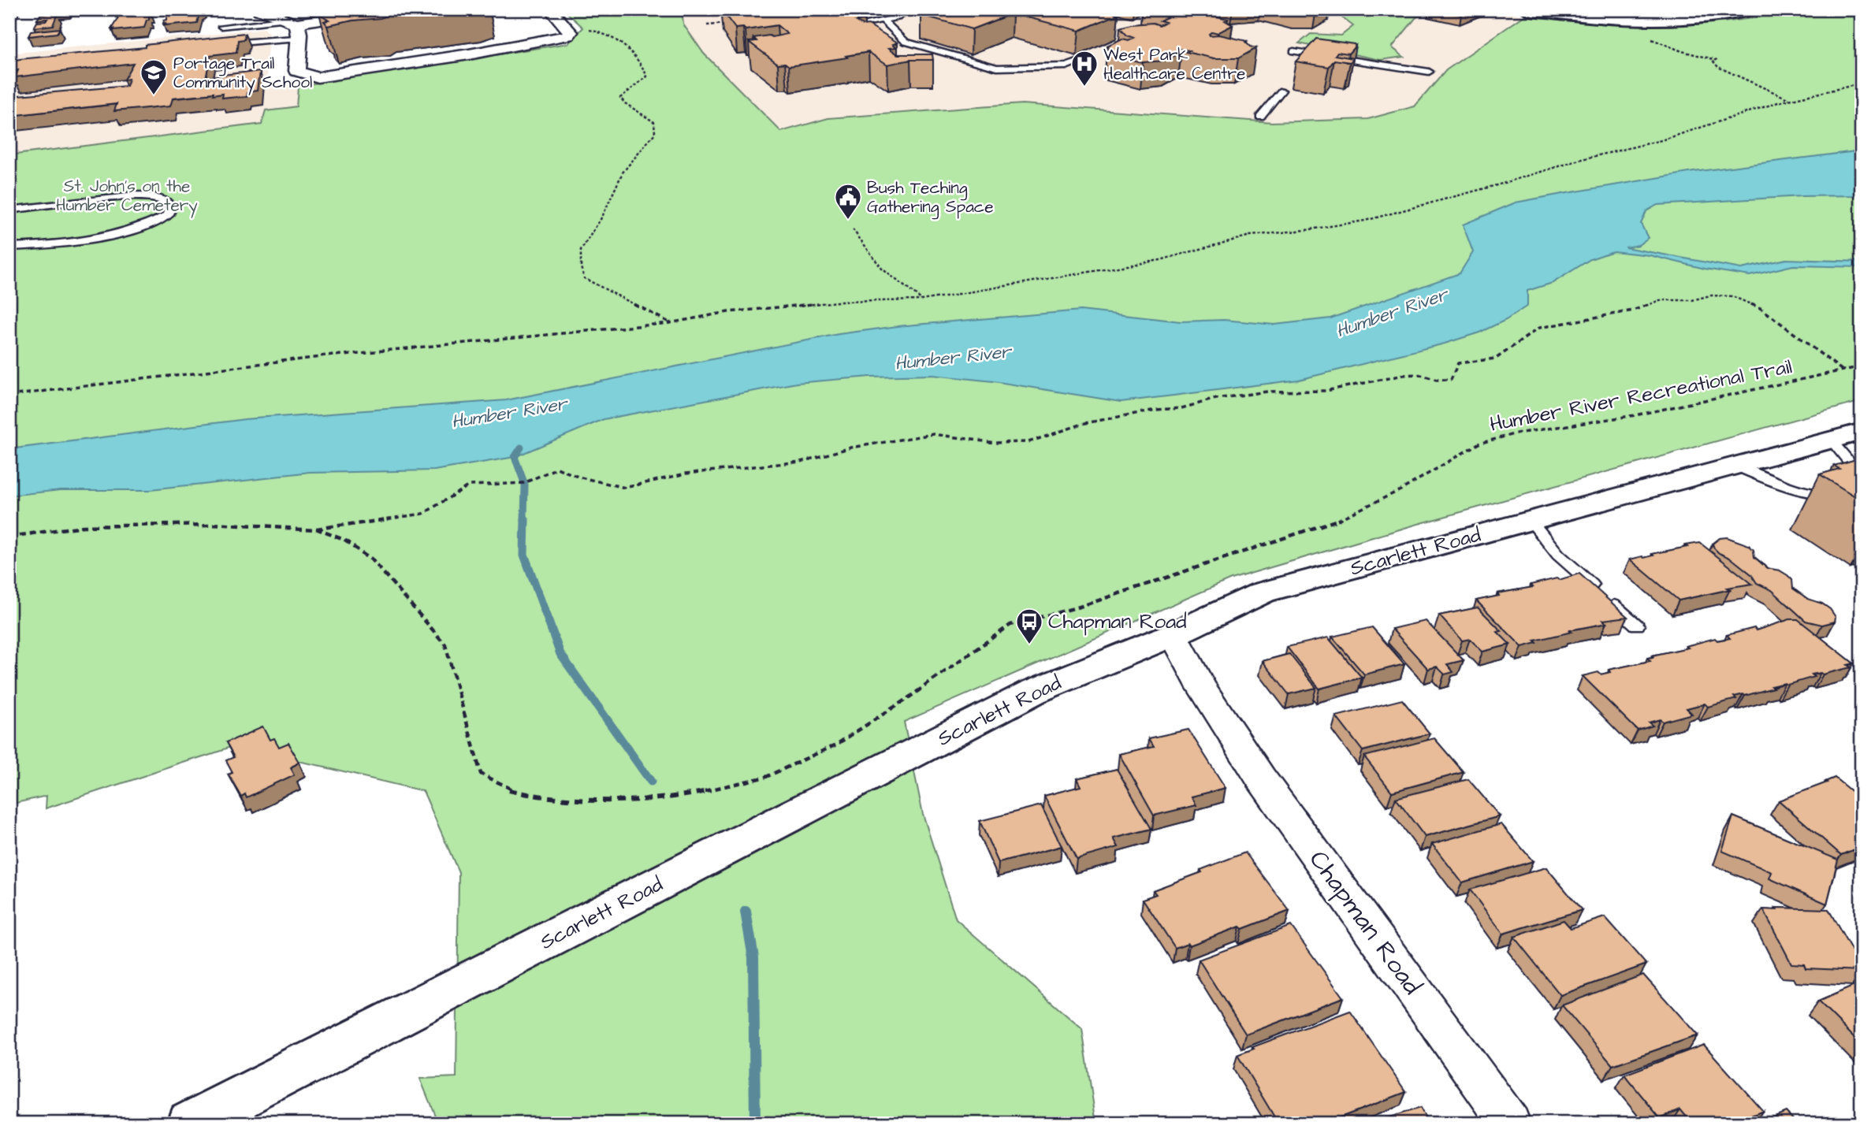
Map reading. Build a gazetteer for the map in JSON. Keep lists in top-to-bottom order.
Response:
{
  "streets": {
    "main road": ["Scarlett Road"],
    "street": ["Chapman Road"],
    "path": ["Humber River Recreational Trail"]
  },
  "crossings": [
    ["Scarlett Road", "Chapman Road"]
  ],
  "water": ["Humber River"],
  "parks": ["St. John's on the Humber Cemetery"],
  "places": {
    "hospital": ["West Park Healthcare Centre"],
    "school or university": ["Portage Trail Community School"],
    "public building": ["Bush Teching Gathering Space"],
    "bus stop": ["Chapman Road"]
  }
}
